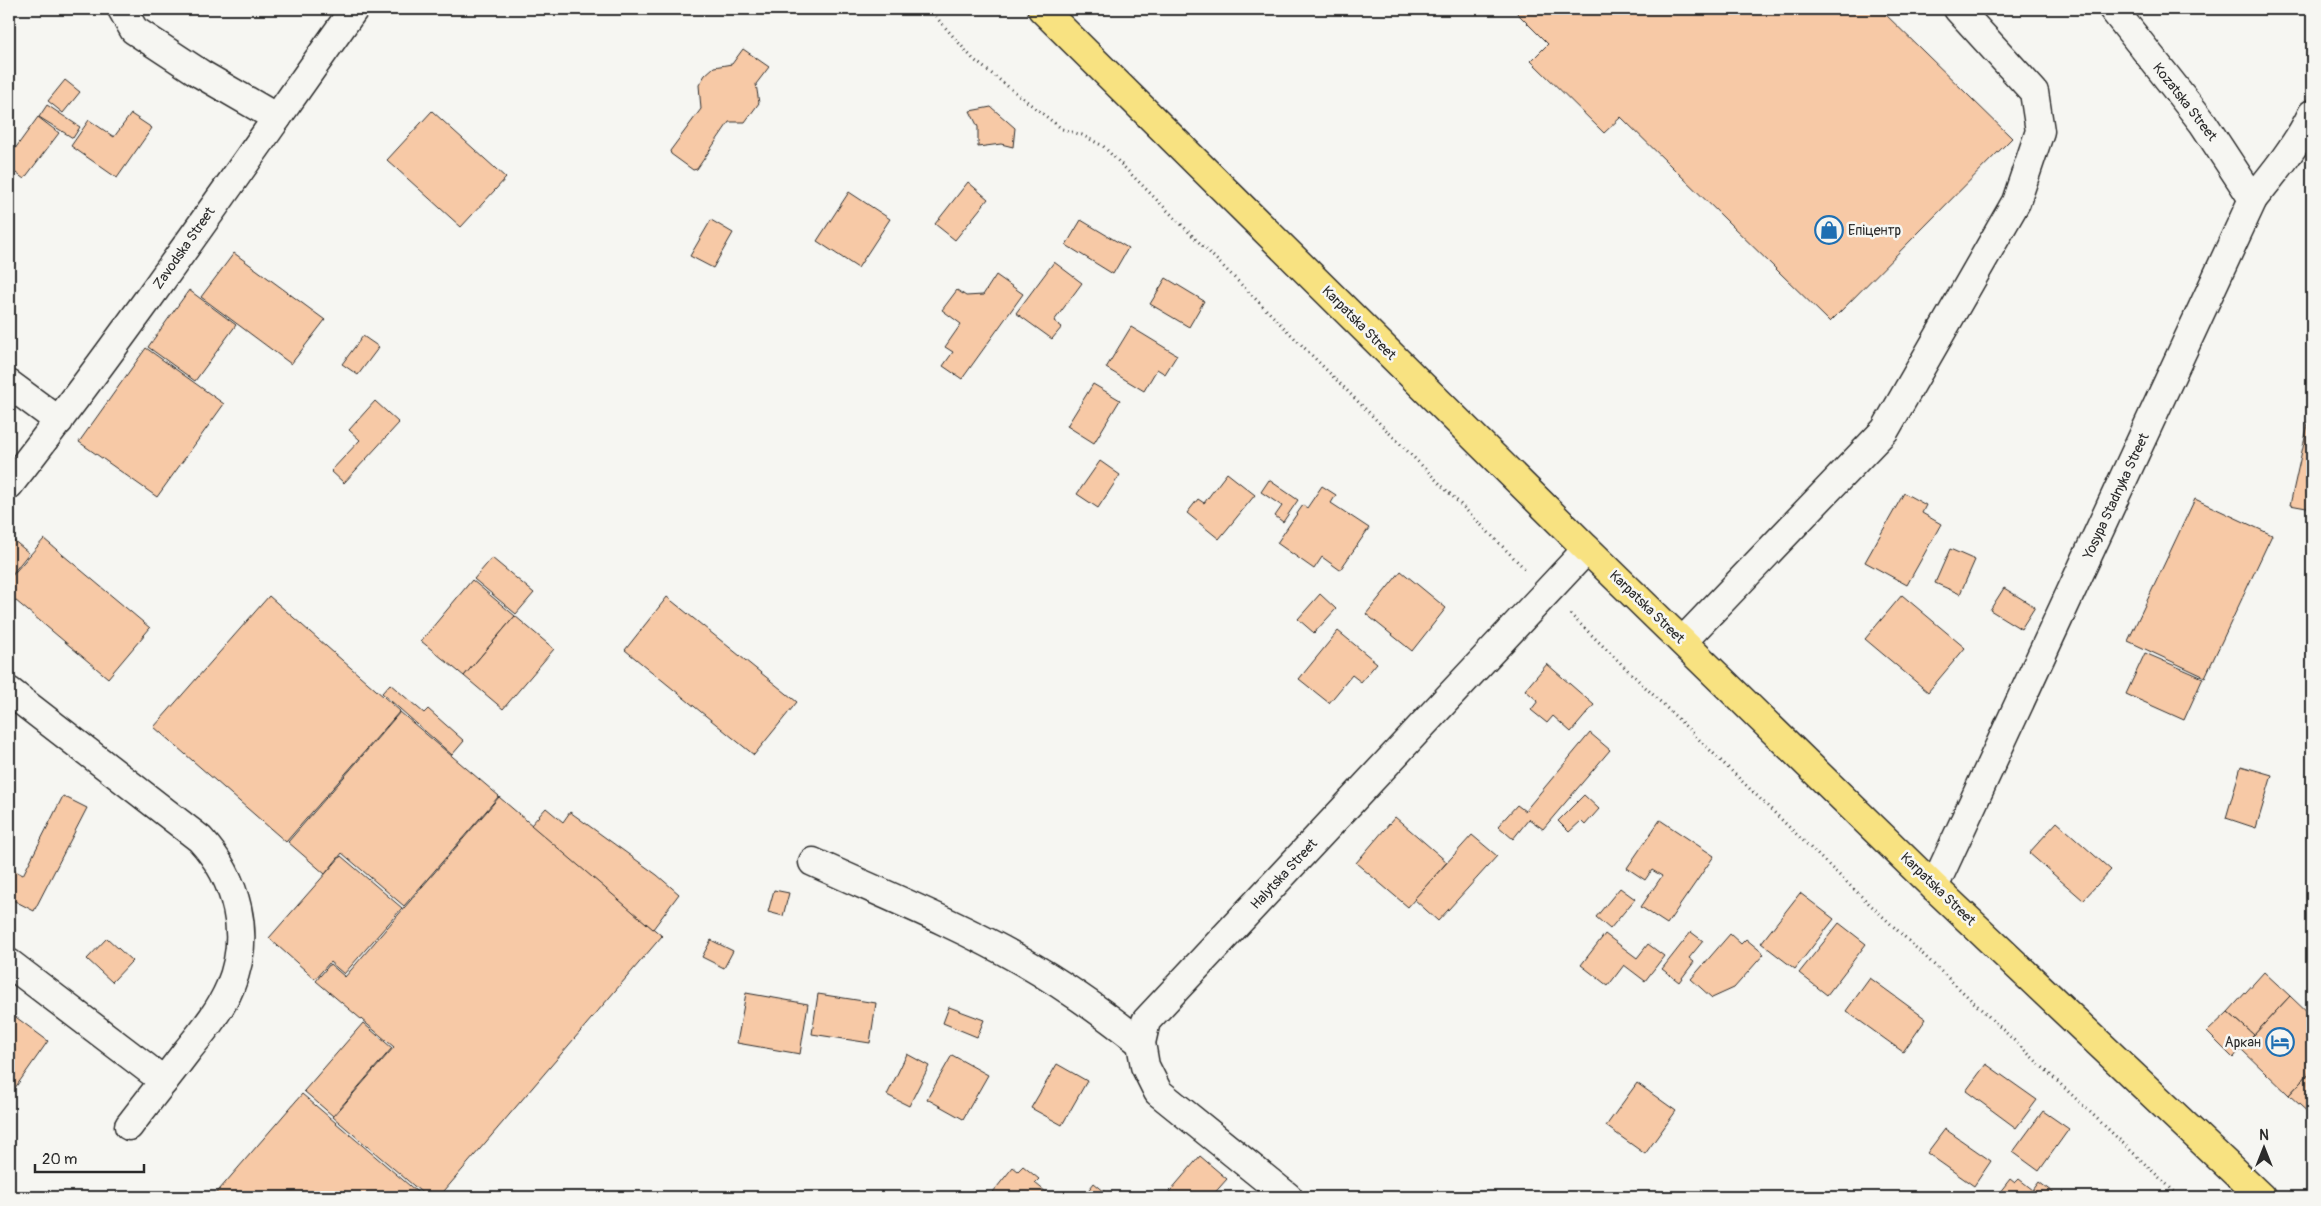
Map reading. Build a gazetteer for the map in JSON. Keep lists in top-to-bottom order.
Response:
{
  "streets": {
    "main road": ["Karpatska Street"],
    "street": [
      "Kozatska Street",
      "Zavodska Street",
      "Yosypa Stadnyka Street",
      "Halytska Street"
    ]
  },
  "crossings": [
    ["Kozatska Street", "Yosypa Stadnyka Street"],
    ["Karpatska Street", "Yosypa Stadnyka Street"],
    ["Karpatska Street", "Halytska Street"]
  ],
  "places": {
    "shop": ["Епіцентр"],
    "hotel": ["Аркан"]
  },
  "scale_bar": "20 m",
  "north": "top"
}
